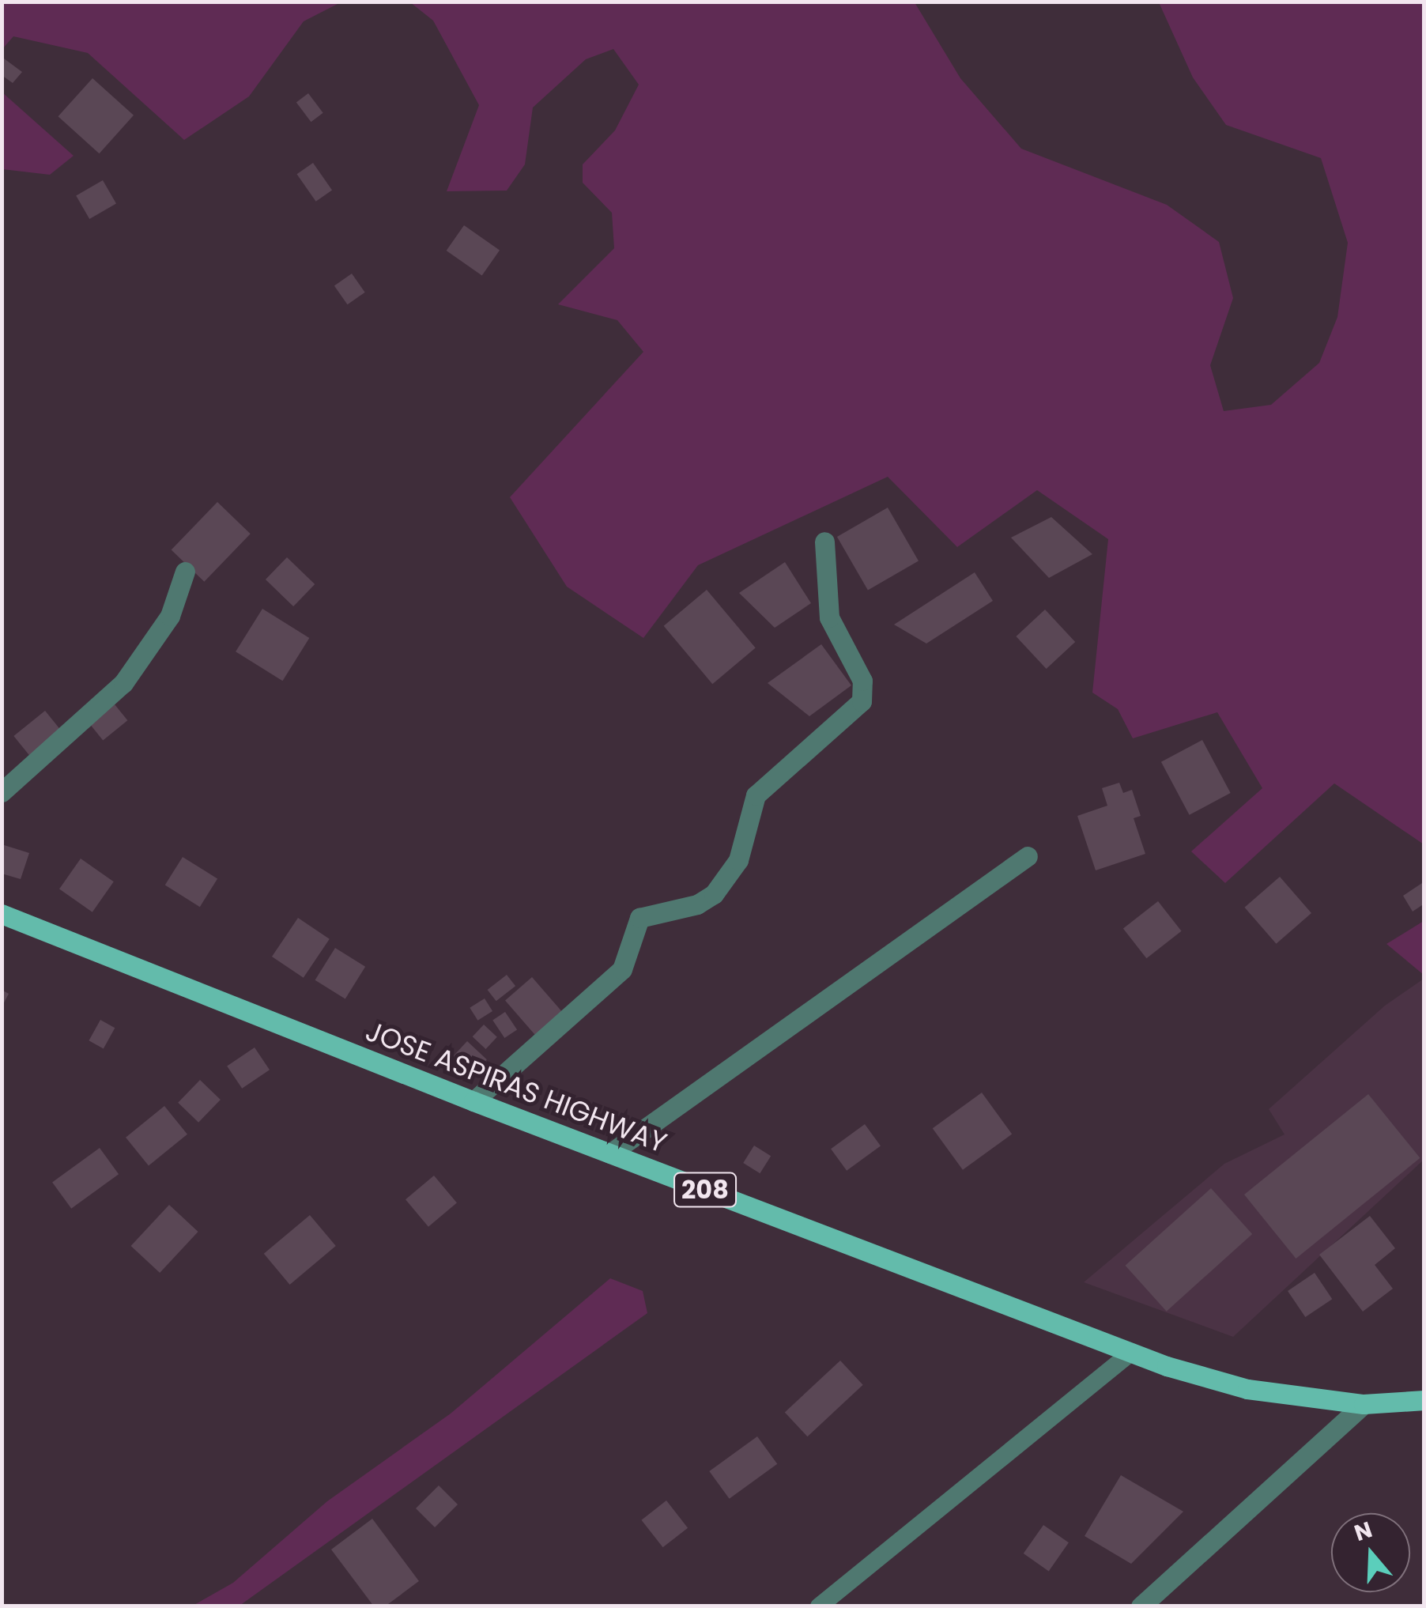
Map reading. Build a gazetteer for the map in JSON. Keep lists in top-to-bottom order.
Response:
{
  "streets": {
    "main road": ["JOSE ASPIRAS HIGHWAY", "208"]
  },
  "north": "top"
}
